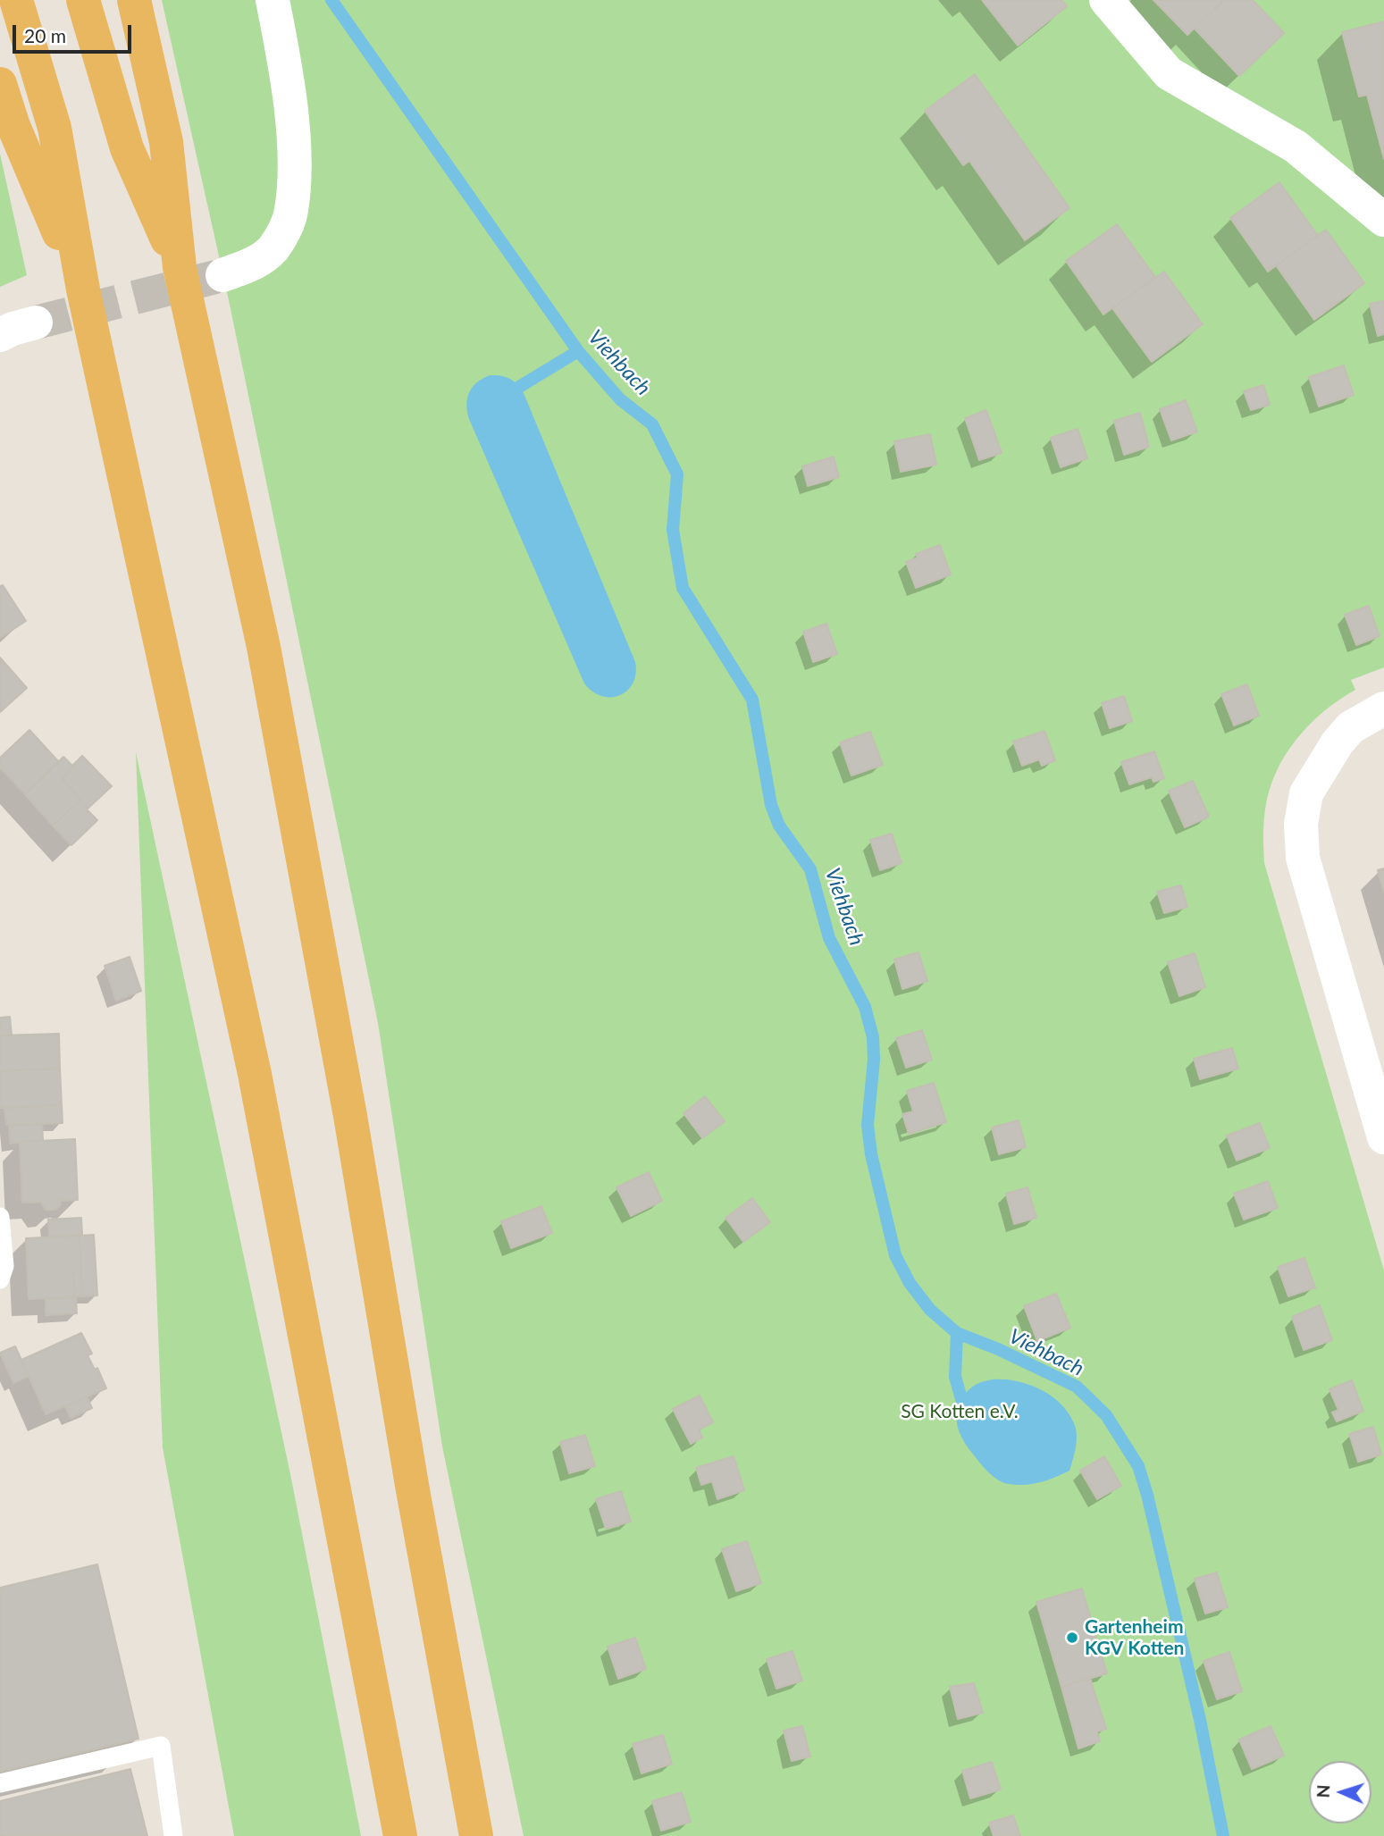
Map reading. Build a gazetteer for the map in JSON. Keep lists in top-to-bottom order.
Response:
{
  "water": ["Viehbach"],
  "parks": ["SG Kotten e.V."],
  "places": ["Gartenheim KGV Kotten"],
  "scale_bar": "20 m",
  "north": "left"
}
